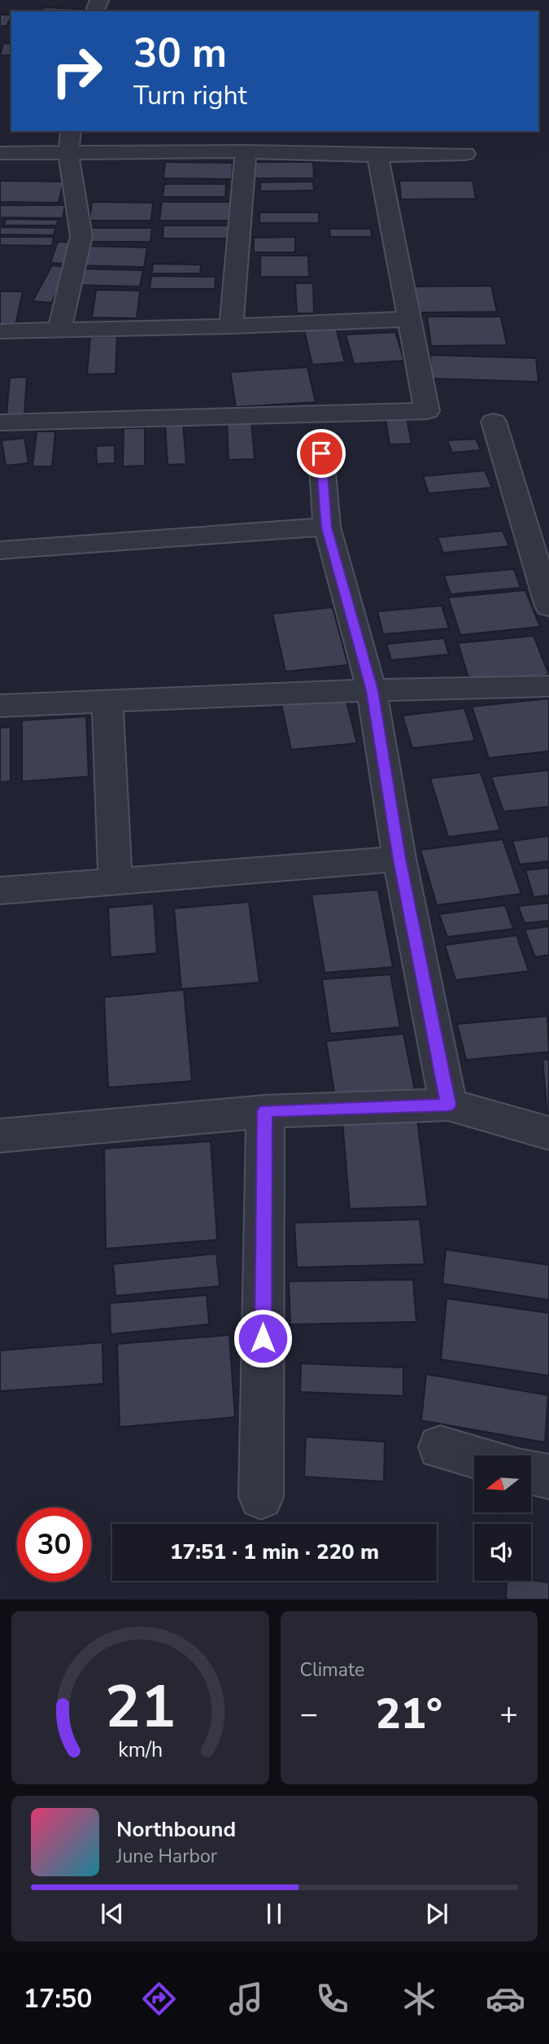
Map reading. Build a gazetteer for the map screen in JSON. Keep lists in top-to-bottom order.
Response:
{
  "north": "left",
  "page": {
    "turn": ["30 m", "Turn right"],
    "limit": "30",
    "trip": "17:51 · 1 min · 220 m",
    "tile": "Climate",
    "heat": ["−", "21°", "+"],
    "song": ["Northbound", "June Harbor"],
    "tabs": "17:50",
    "gauge": ["21", "km/h"]
  }
}
